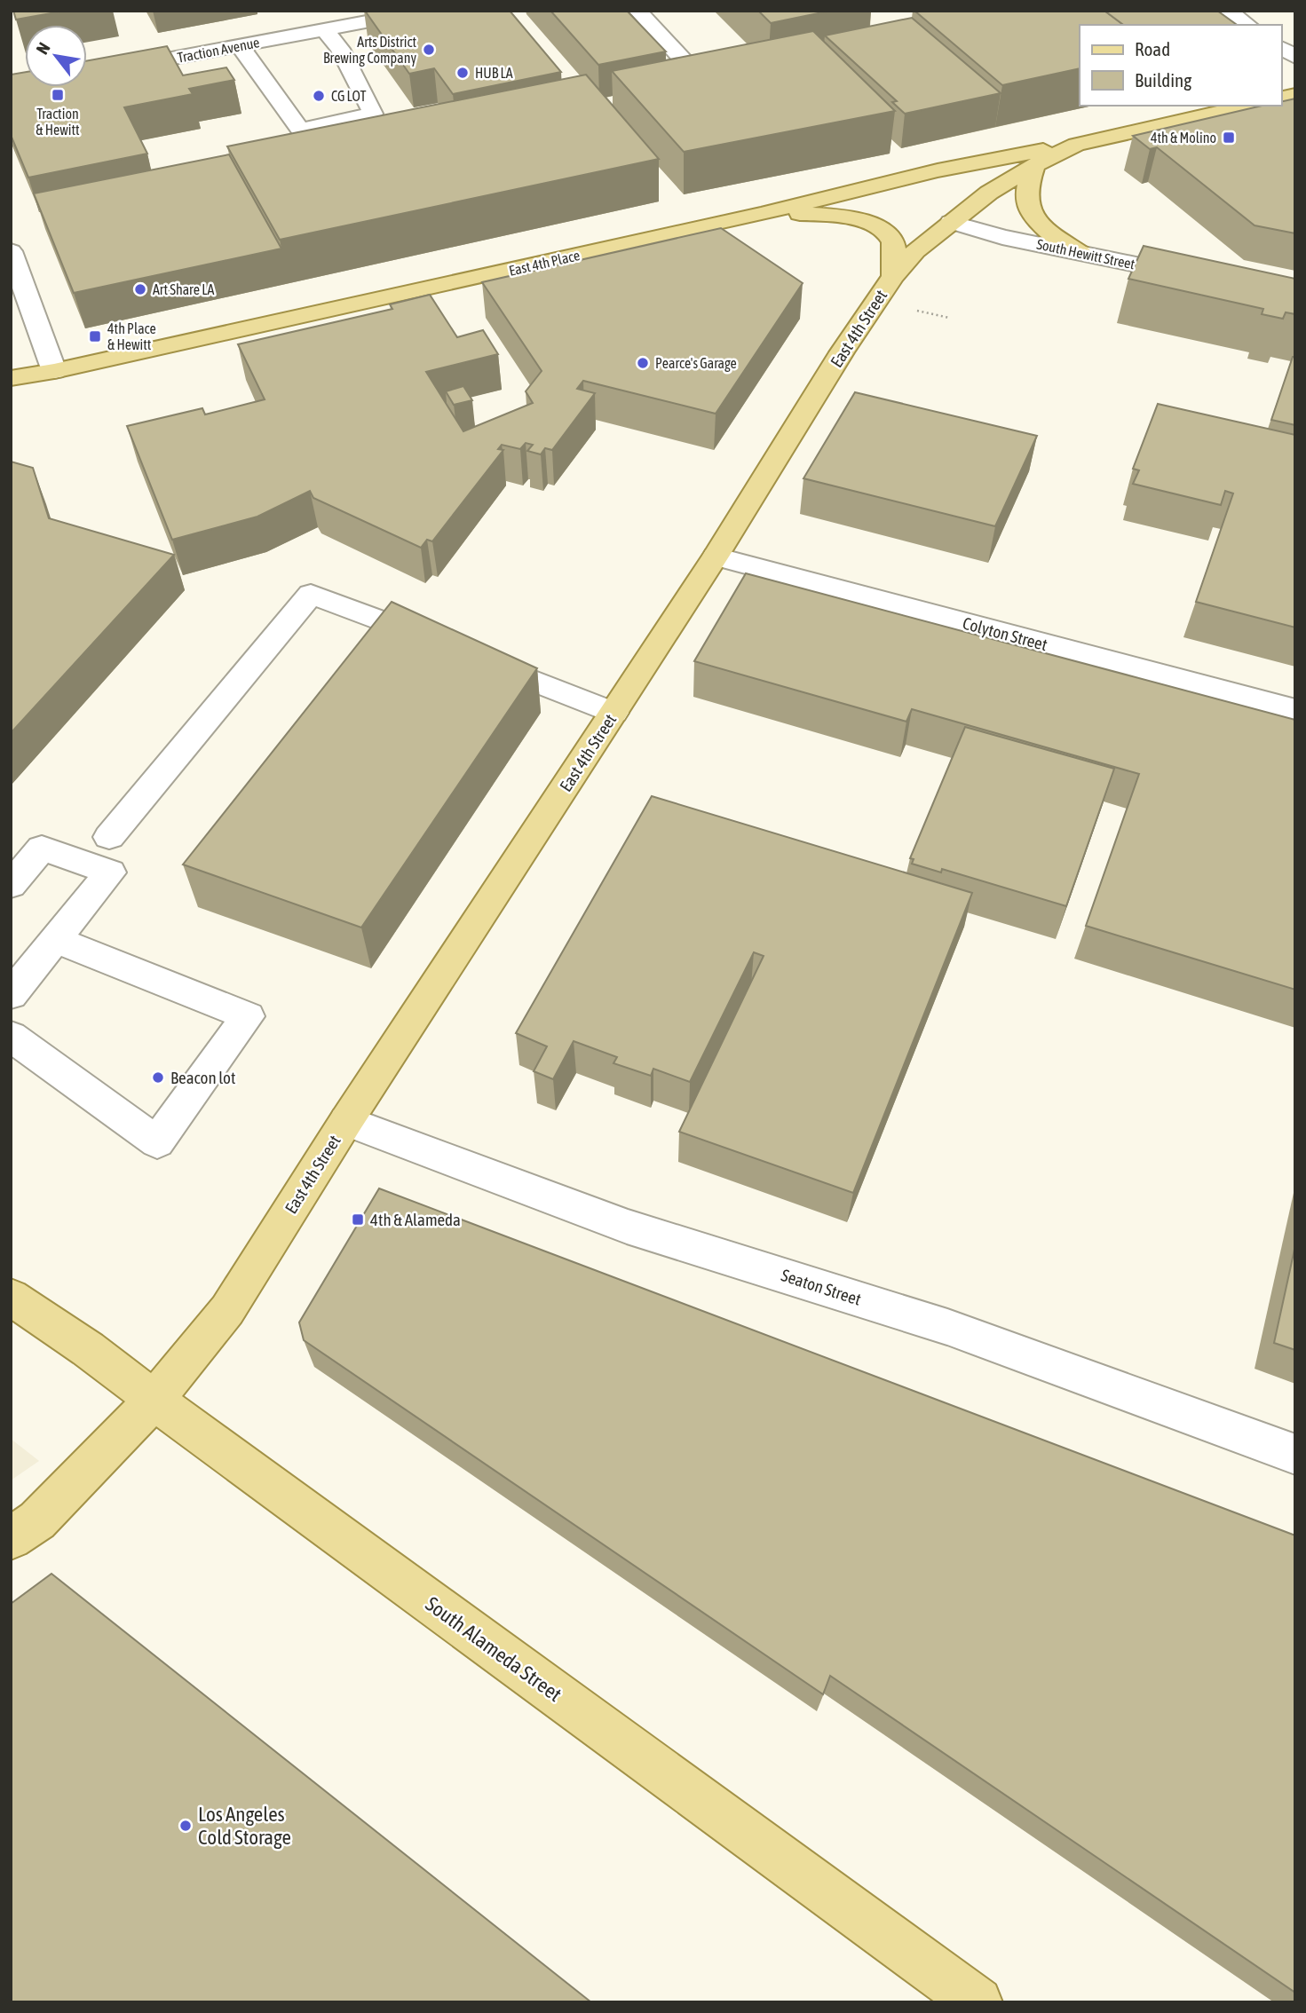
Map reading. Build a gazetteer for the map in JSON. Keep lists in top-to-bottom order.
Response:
{
  "streets": {
    "main road": ["East 4th Place", "East 4th Street", "South Alameda Street"],
    "street": [
      "Traction Avenue",
      "South Hewitt Street",
      "Colyton Street",
      "Seaton Street"
    ]
  },
  "crossings": [
    ["South Hewitt Street", "East 4th Street"],
    ["East 4th Place", "East 4th Street"],
    ["East 4th Street", "Colyton Street"],
    ["East 4th Street", "Seaton Street"],
    ["East 4th Street", "South Alameda Street"]
  ],
  "places": {
    "other": [
      "Arts District Brewing Company",
      "HUB LA",
      "CG LOT",
      "Art Share LA",
      "Pearce's Garage",
      "Beacon lot",
      "Los Angeles Cold Storage"
    ],
    "transit": [
      "Traction & Hewitt",
      "4th & Molino",
      "4th Place & Hewitt",
      "4th & Alameda"
    ]
  },
  "legend": ["Road", "Building"],
  "north": "top left"
}
